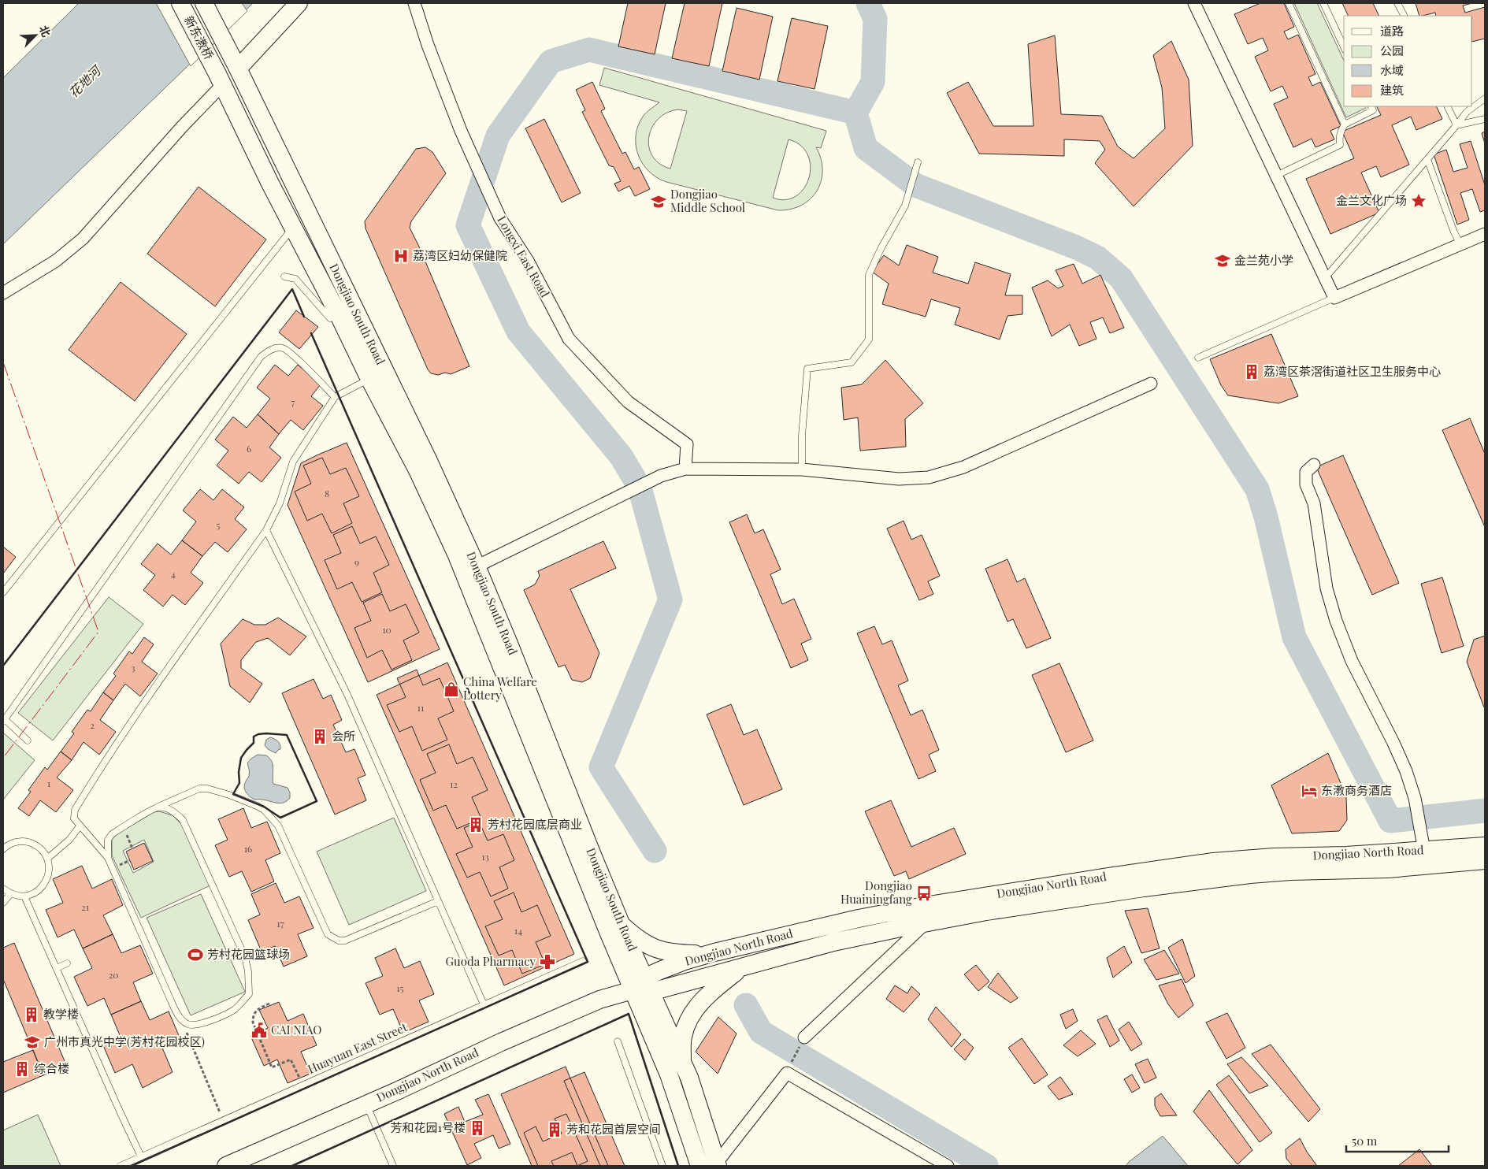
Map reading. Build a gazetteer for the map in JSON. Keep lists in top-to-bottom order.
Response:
{
  "streets": {
    "street": [
      "新东漖桥",
      "Longxi East Road",
      "Dongjiao South Road",
      "Dongjiao North Road"
    ],
    "lane": ["Huayuan East Street"]
  },
  "crossings": [
    ["新东漖桥", "Dongjiao South Road"],
    ["Dongjiao South Road", "Dongjiao North Road"]
  ],
  "water": ["花地河"],
  "places": {
    "place": ["金兰文化广场"],
    "school or university": ["Dongjiao Middle School", "金兰苑小学", "广州市真光中学(芳村花园校区)"],
    "hospital": ["荔湾区妇幼保健院"],
    "building": [
      "荔湾区茶滘街道社区卫生服务中心",
      "会所",
      "芳村花园底层商业",
      "教学楼",
      "综合楼",
      "芳和花园1号楼",
      "芳和花园首层空间"
    ],
    "shop": ["China Welfare Lottery"],
    "hotel": ["东漖商务酒店"],
    "bus stop": ["Dongjiao Huainingfang"],
    "sports": ["芳村花园篮球场"],
    "pharmacy": ["Guoda Pharmacy"],
    "public building": ["CAI NIAO"]
  },
  "house_numbers": [
    "7",
    "6",
    "8",
    "5",
    "9",
    "4",
    "10",
    "3",
    "11",
    "2",
    "1",
    "12",
    "16",
    "13",
    "21",
    "17",
    "14",
    "20",
    "15"
  ],
  "legend": [
    "道路",
    "公园",
    "水域",
    "建筑"
  ],
  "scale_bar": "50 m",
  "north": "top right"
}
